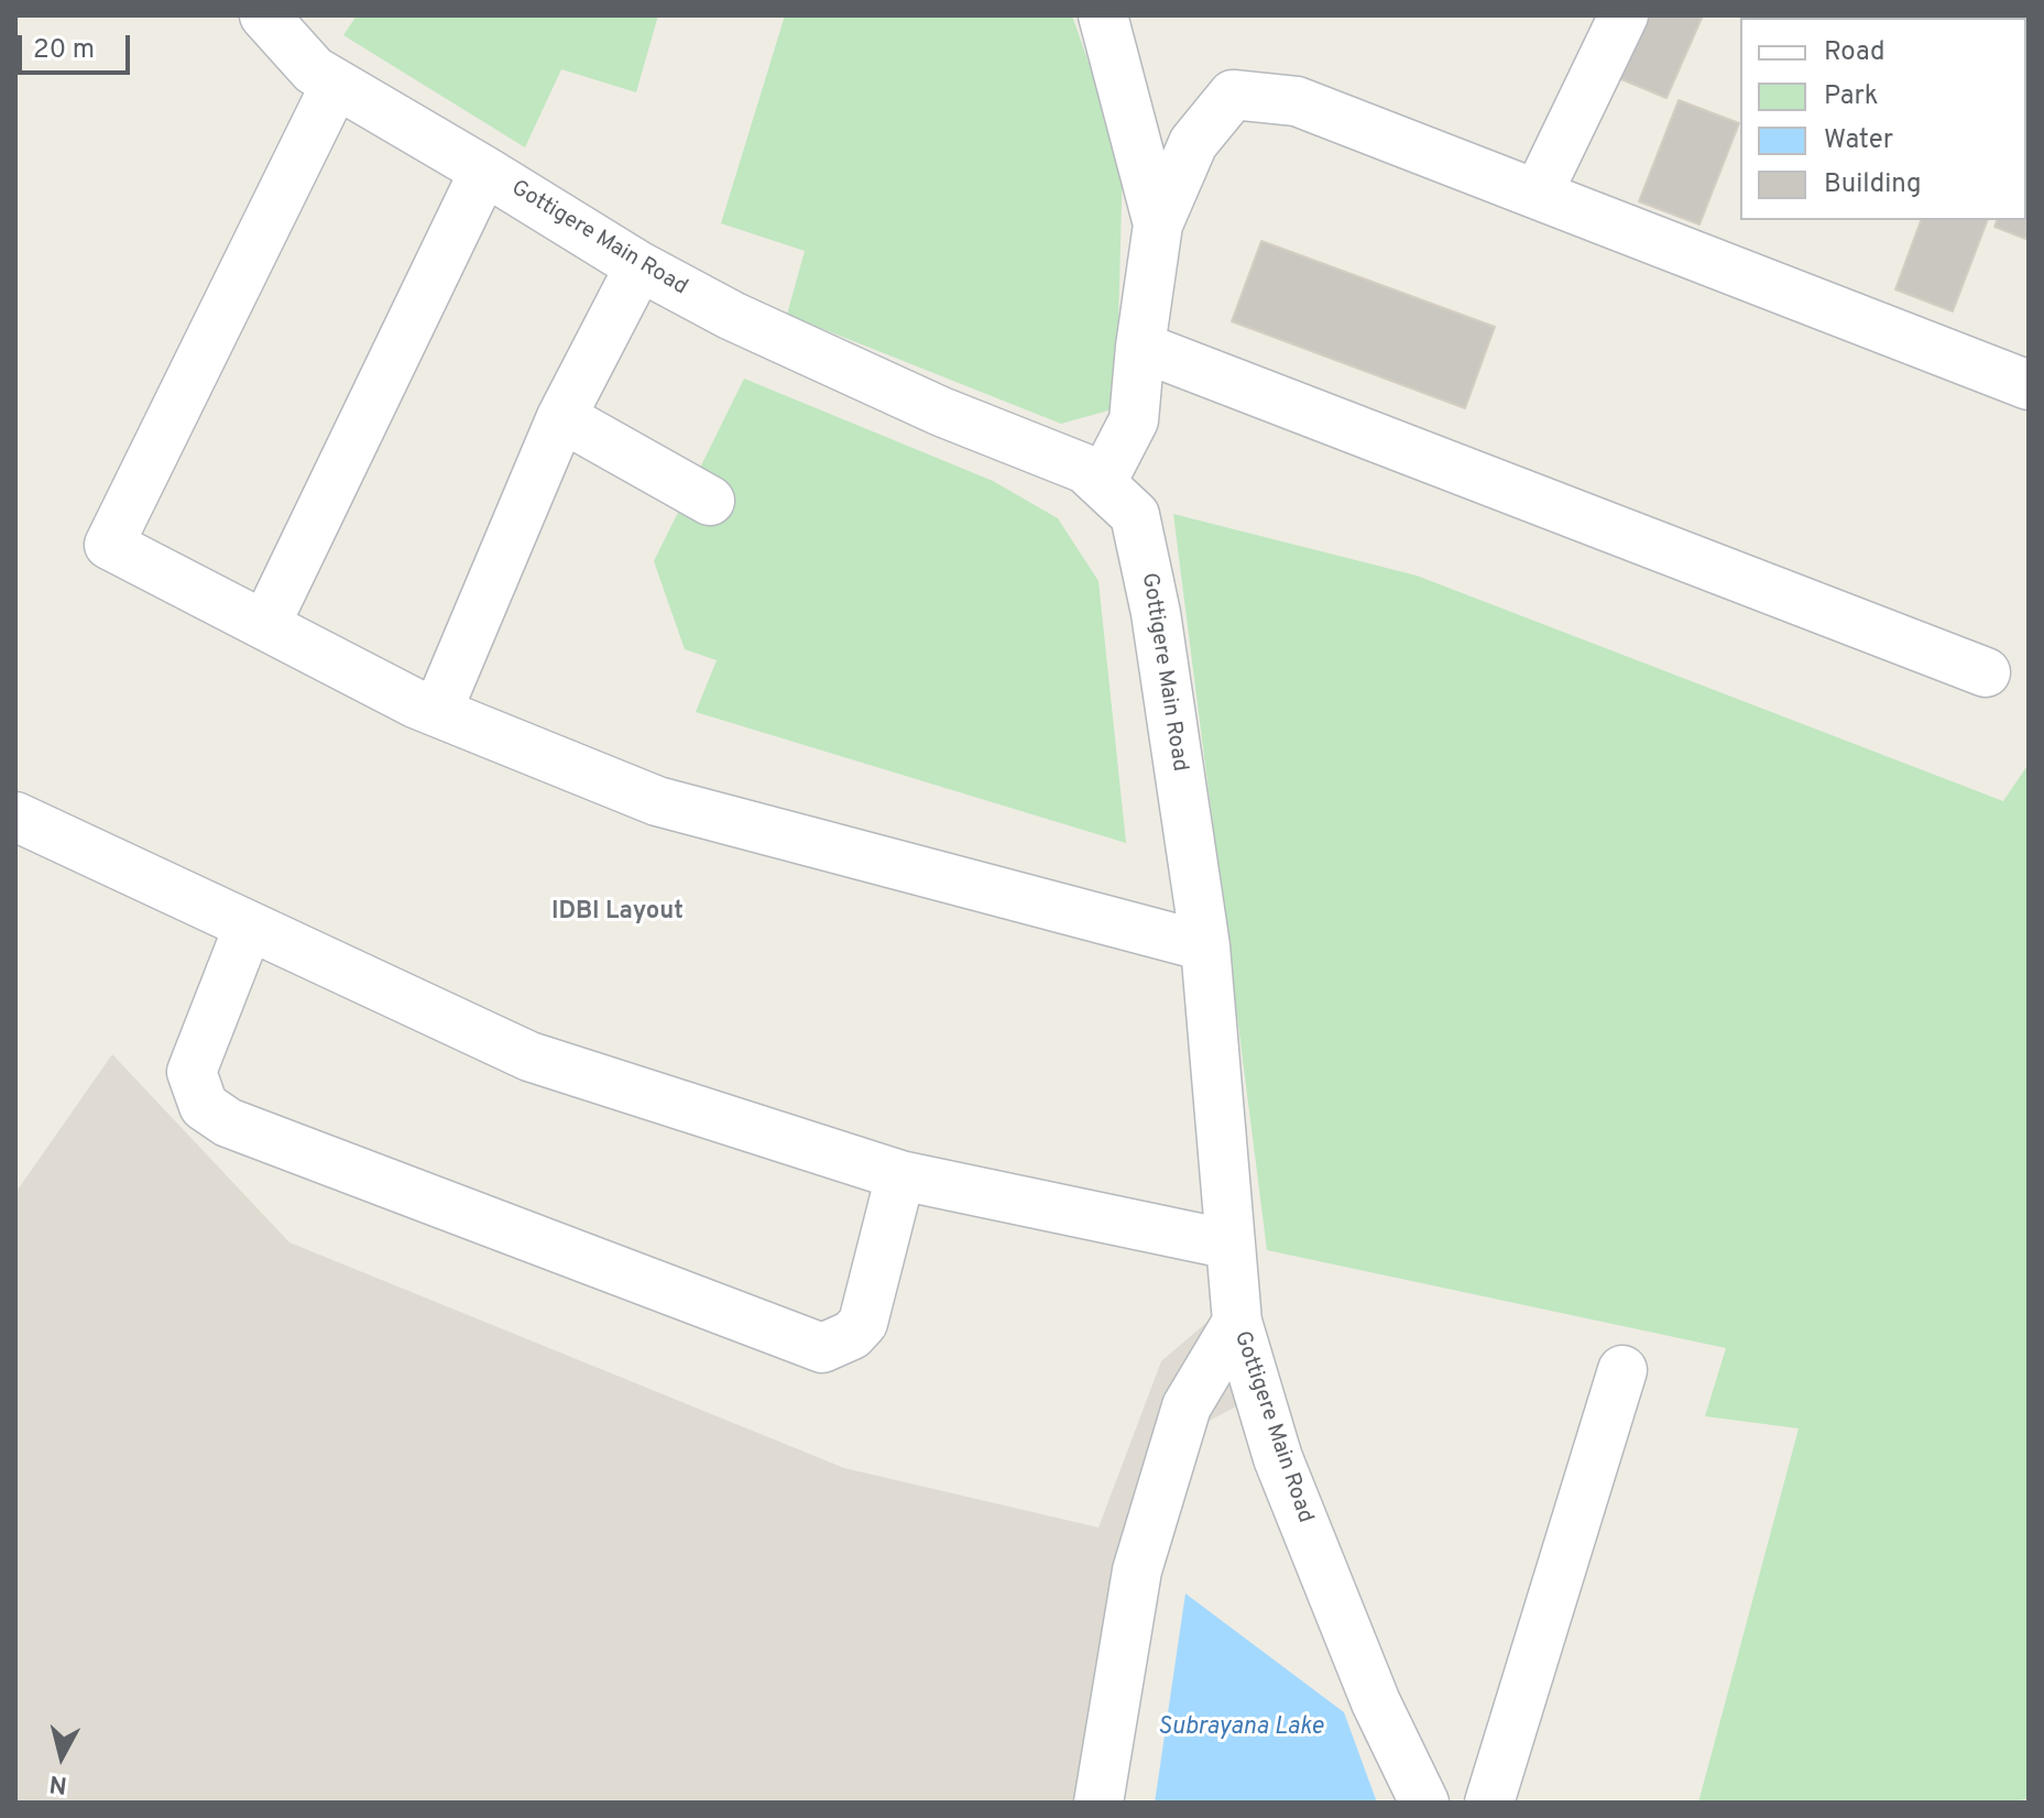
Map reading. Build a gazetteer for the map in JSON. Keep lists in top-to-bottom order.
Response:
{
  "streets": {
    "street": ["Gottigere Main Road"]
  },
  "districts": ["IDBI Layout"],
  "water": ["Subrayana Lake"],
  "legend": [
    "Road",
    "Park",
    "Water",
    "Building"
  ],
  "scale_bar": "20 m",
  "north": "bottom"
}
